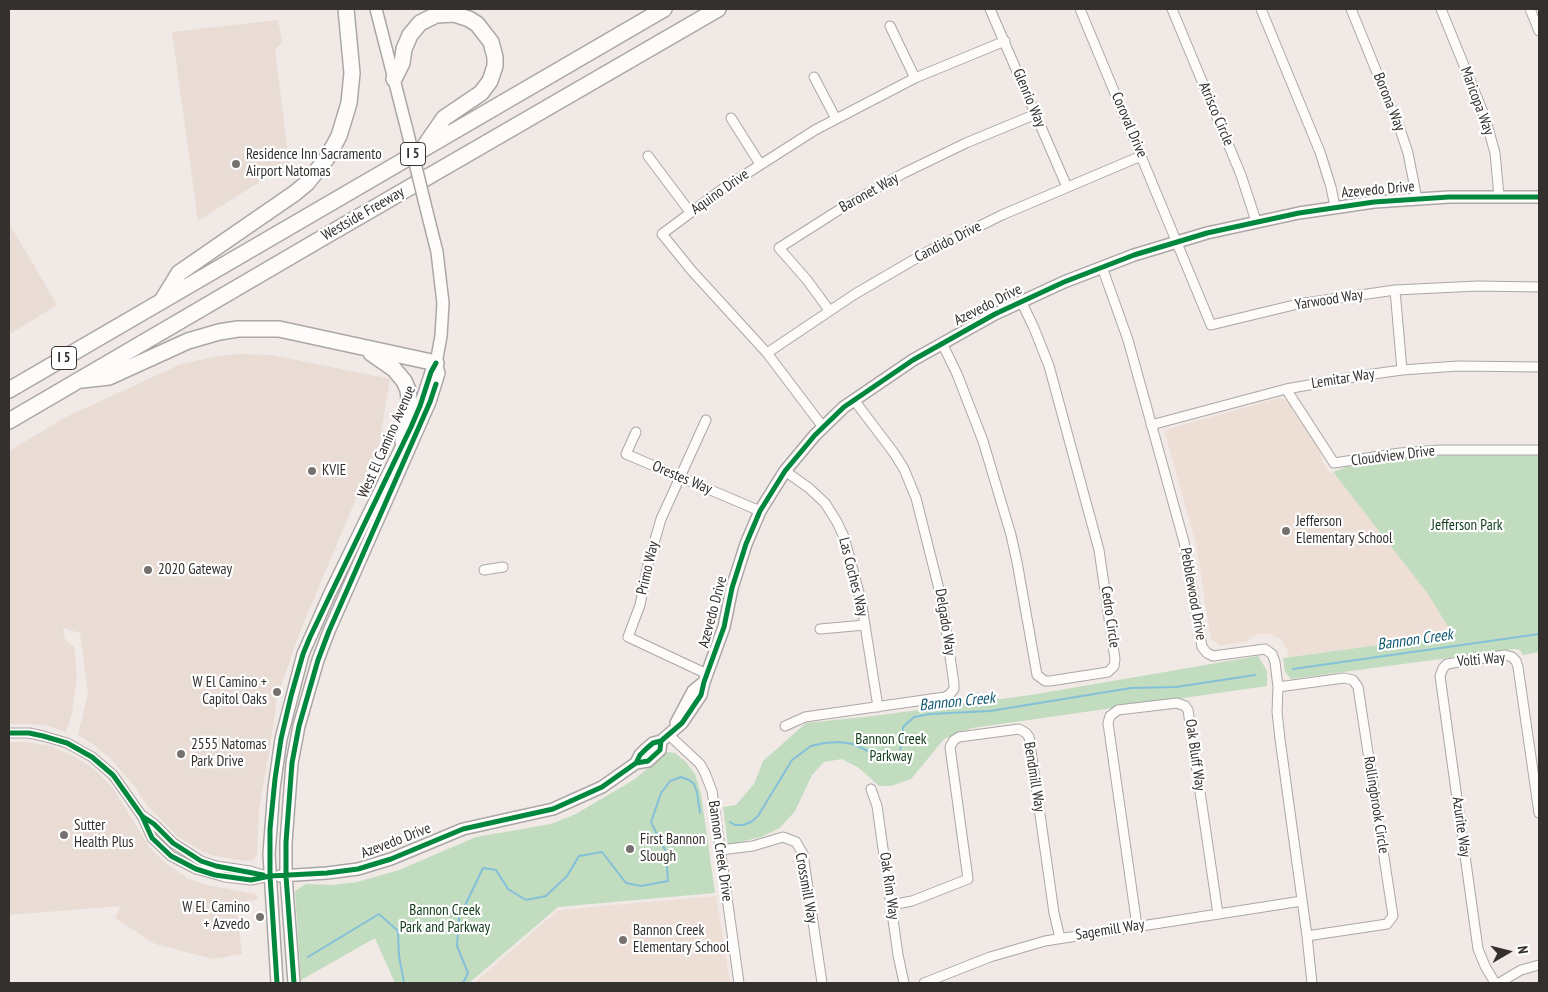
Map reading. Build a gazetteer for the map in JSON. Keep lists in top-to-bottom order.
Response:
{
  "streets": {
    "highway": ["I 5", "Westside Freeway"],
    "main road": ["Azevedo Drive", "West El Camino Avenue"],
    "street": [
      "Glenrio Way",
      "Maricopa Way",
      "Borona Way",
      "Atrisco Circle",
      "Coroval Drive",
      "Aquino Drive",
      "Baronet Way",
      "Candido Drive",
      "Yarwood Way",
      "Lemitar Way",
      "Cloudview Drive",
      "Orestes Way",
      "Primo Way",
      "Las Coches Way",
      "Pebblewood Drive",
      "Cedro Circle",
      "Delgado Way",
      "Volti Way",
      "Oak Bluff Way",
      "Bendmill Way",
      "Rollingbrook Circle",
      "Azurite Way",
      "Bannon Creek Drive",
      "Oak Rim Way",
      "Crossmill Way",
      "Sagemill Way"
    ]
  },
  "crossings": [
    ["Glenrio Way", "Aquino Drive"],
    ["Glenrio Way", "Baronet Way"],
    ["Glenrio Way", "Candido Drive"],
    ["Maricopa Way", "Azevedo Drive"],
    ["Borona Way", "Azevedo Drive"],
    ["Atrisco Circle", "Azevedo Drive"],
    ["Coroval Drive", "Azevedo Drive"],
    ["Coroval Drive", "Candido Drive"],
    ["Coroval Drive", "Yarwood Way"],
    ["Azevedo Drive", "Aquino Drive"],
    ["Azevedo Drive", "Yarwood Way"],
    ["Azevedo Drive", "West El Camino Avenue"],
    ["Azevedo Drive", "Orestes Way"],
    ["Azevedo Drive", "Primo Way"],
    ["Azevedo Drive", "Las Coches Way"],
    ["Azevedo Drive", "Pebblewood Drive"],
    ["Azevedo Drive", "Cedro Circle"],
    ["Azevedo Drive", "Delgado Way"],
    ["Azevedo Drive", "Bannon Creek Drive"],
    ["Aquino Drive", "Candido Drive"],
    ["Baronet Way", "Candido Drive"],
    ["Lemitar Way", "Cloudview Drive"],
    ["Lemitar Way", "Pebblewood Drive"],
    ["Orestes Way", "Primo Way"],
    ["Las Coches Way", "Delgado Way"],
    ["Pebblewood Drive", "Rollingbrook Circle"],
    ["Pebblewood Drive", "Sagemill Way"],
    ["Volti Way", "Azurite Way"],
    ["Oak Bluff Way", "Sagemill Way"],
    ["Bendmill Way", "Oak Rim Way"],
    ["Bendmill Way", "Sagemill Way"],
    ["Bannon Creek Drive", "Crossmill Way"]
  ],
  "water": ["Bannon Creek"],
  "parks": ["Jefferson Park", "Bannon Creek Parkway", "Bannon Creek Park and Parkway"],
  "places": [
    "Residence Inn Sacramento Airport Natomas",
    "KVIE",
    "Jefferson Elementary School",
    "2020 Gateway",
    "W El Camino + Capitol Oaks",
    "2555 Natomas Park Drive",
    "Sutter Health Plus",
    "First Bannon Slough",
    "W EL Camino + Azvedo",
    "Bannon Creek Elementary School"
  ],
  "north": "right"
}
